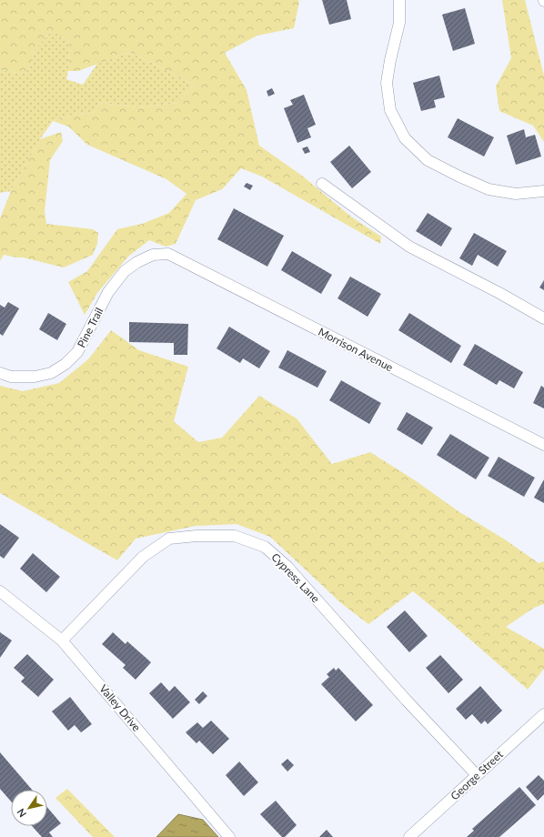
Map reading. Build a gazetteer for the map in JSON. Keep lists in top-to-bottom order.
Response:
{
  "streets": {
    "street": [
      "Pine Trail",
      "Morrison Avenue",
      "Cypress Lane",
      "Valley Drive",
      "George Street"
    ]
  },
  "crossings": [
    ["Pine Trail", "Morrison Avenue"],
    ["Cypress Lane", "Valley Drive"],
    ["Cypress Lane", "George Street"]
  ],
  "north": "bottom left"
}
